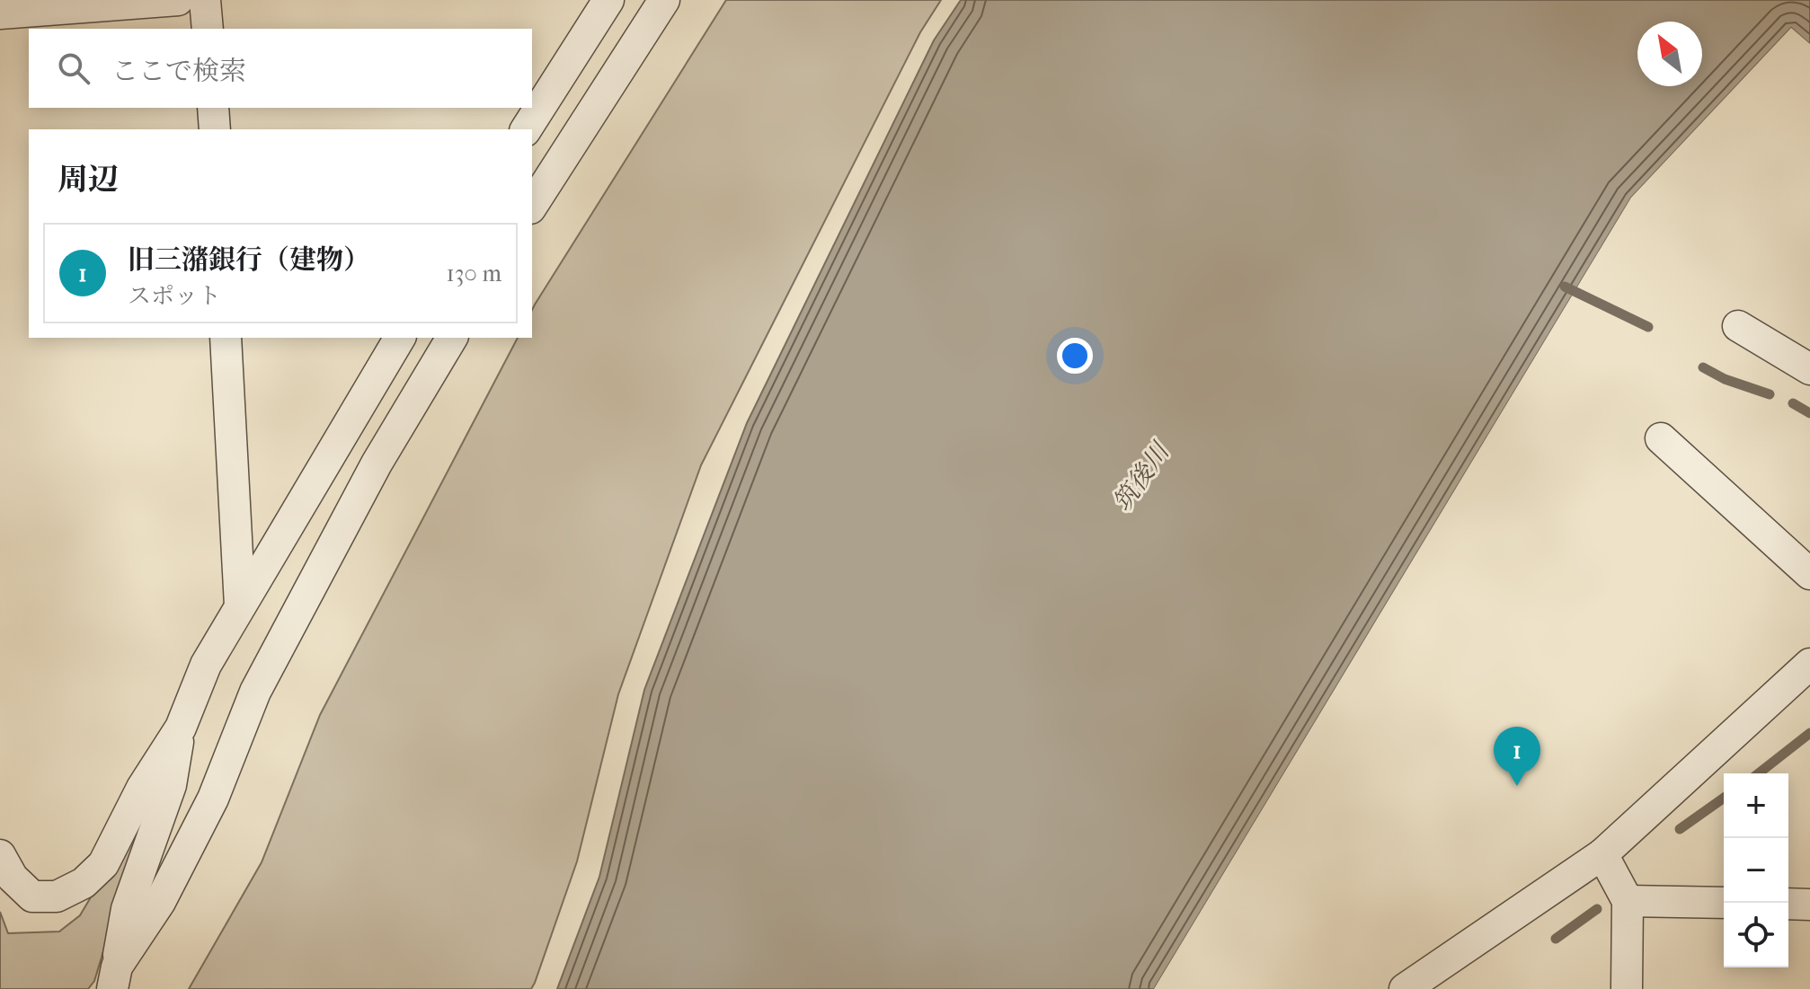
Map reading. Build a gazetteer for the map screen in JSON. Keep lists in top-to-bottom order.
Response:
{
  "water": ["筑後川"],
  "north": "top left",
  "page": {
    "search": "ここで検索",
    "heading": "周辺",
    "list": [
      {
        "mark": "1",
        "name": "旧三潴銀行（建物）",
        "note": "スポット",
        "value": "130 m"
      }
    ],
    "pins": "1",
    "map_buttons": ["+", "−"]
  }
}
